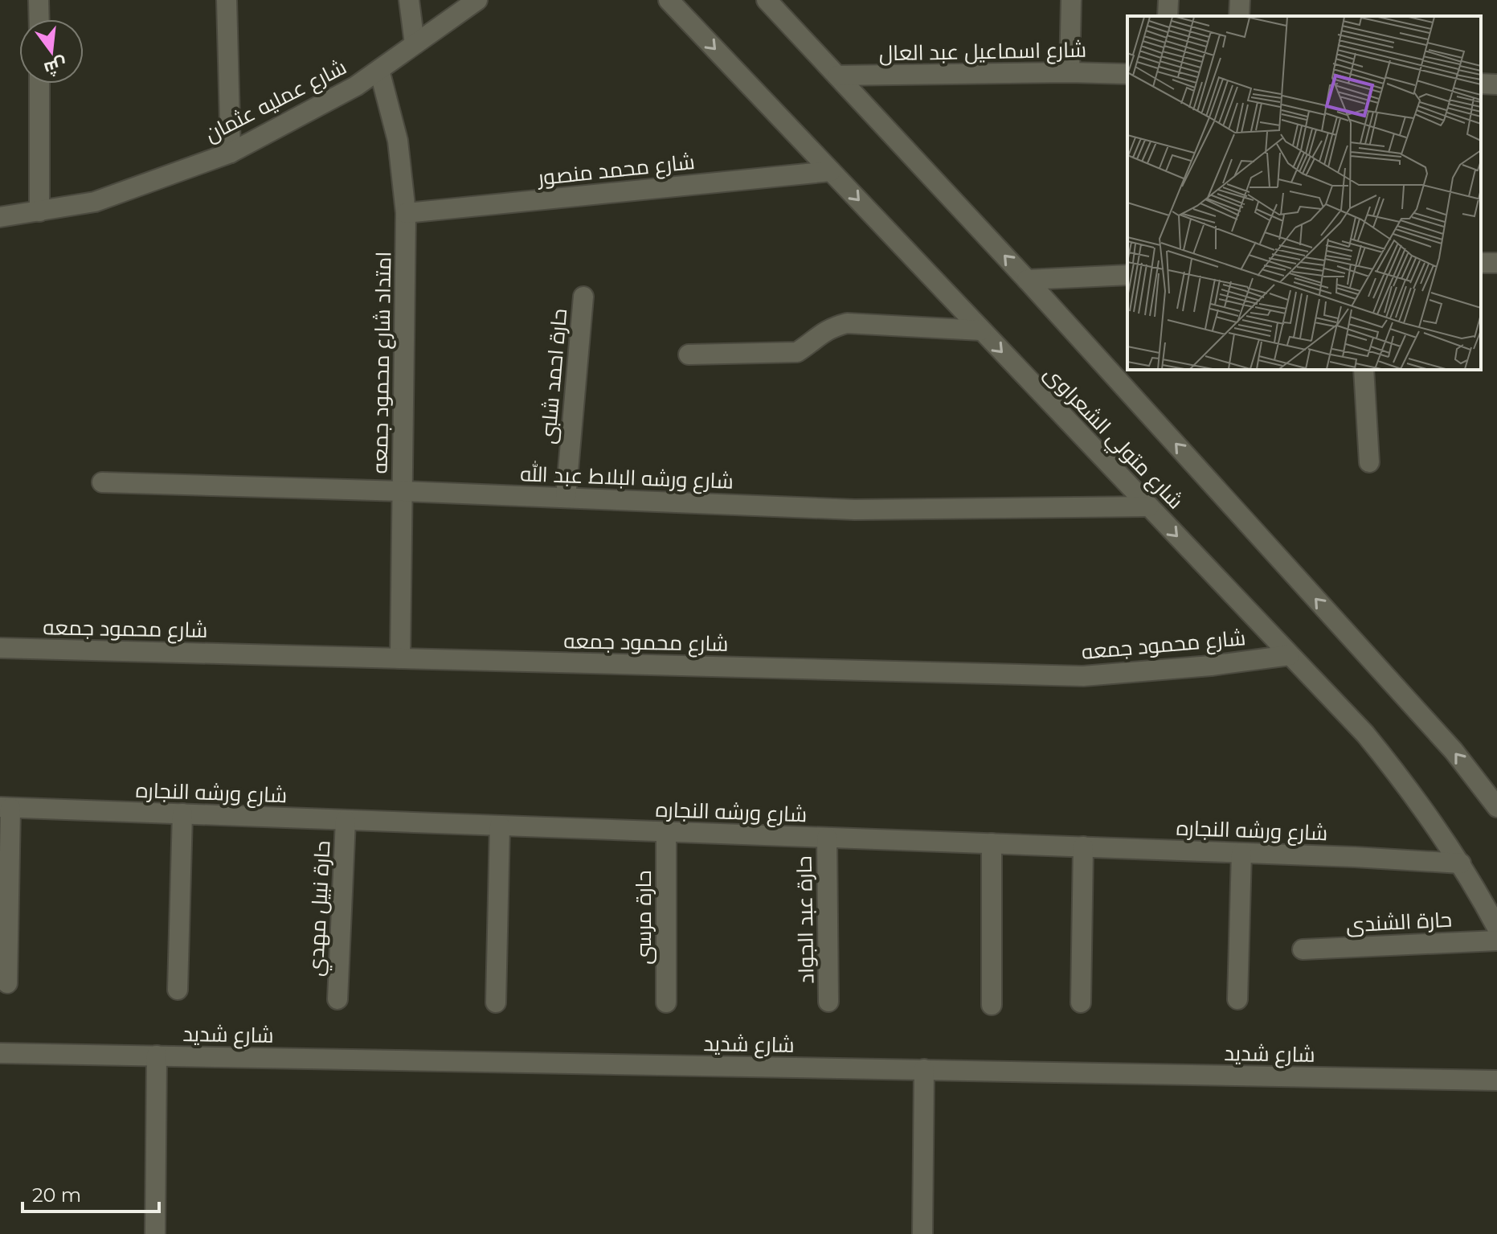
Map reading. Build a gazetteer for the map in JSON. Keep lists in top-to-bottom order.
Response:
{
  "streets": {
    "street": [
      "شارع اسماعيل عبد العال",
      "شارع عمليه عثمان",
      "شارع محمد منصور",
      "امتداد شارع محمود جمعه",
      "حارة احمد شلبى",
      "شارع متولي الشعراوى",
      "شارع ورشه البلاط عبد الله",
      "شارع محمود جمعه",
      "شارع ورشه النجاره",
      "حارة نبيل مهدي",
      "حارة مرسى",
      "حارة عبد الجواد",
      "حارة الشندى",
      "شارع شديد"
    ]
  },
  "crossings": [
    ["شارع اسماعيل عبد العال", "شارع متولي الشعراوى"],
    ["شارع عمليه عثمان", "امتداد شارع محمود جمعه"],
    ["شارع محمد منصور", "امتداد شارع محمود جمعه"],
    ["شارع محمد منصور", "شارع متولي الشعراوى"],
    ["امتداد شارع محمود جمعه", "شارع ورشه البلاط عبد الله"],
    ["امتداد شارع محمود جمعه", "شارع محمود جمعه"],
    ["حارة احمد شلبى", "شارع ورشه البلاط عبد الله"],
    ["شارع متولي الشعراوى", "شارع ورشه البلاط عبد الله"],
    ["شارع متولي الشعراوى", "شارع محمود جمعه"],
    ["شارع متولي الشعراوى", "شارع ورشه النجاره"],
    ["شارع ورشه النجاره", "حارة نبيل مهدي"],
    ["شارع ورشه النجاره", "حارة مرسى"],
    ["شارع ورشه النجاره", "حارة عبد الجواد"]
  ],
  "scale_bar": "20 m",
  "north": "bottom"
}
